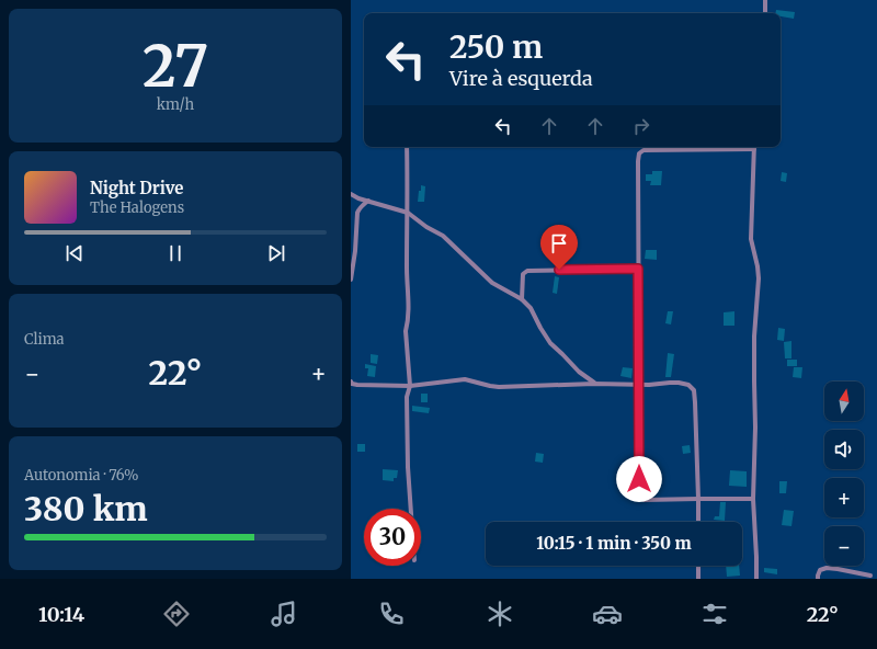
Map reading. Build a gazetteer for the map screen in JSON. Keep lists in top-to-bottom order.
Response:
{
  "north": "top",
  "page": {
    "tile": [
      ["27", "km/h"],
      "Clima",
      ["Autonomia · 76%", "380 km"]
    ],
    "turn": ["250 m", "Vire à esquerda"],
    "song": ["Night Drive", "The Halogens"],
    "heat": ["−", "22°", "+"],
    "map_buttons": ["+", "−"],
    "limit": "30",
    "trip": "10:15 · 1 min · 350 m",
    "tabs": ["10:14", "22°"]
  }
}
